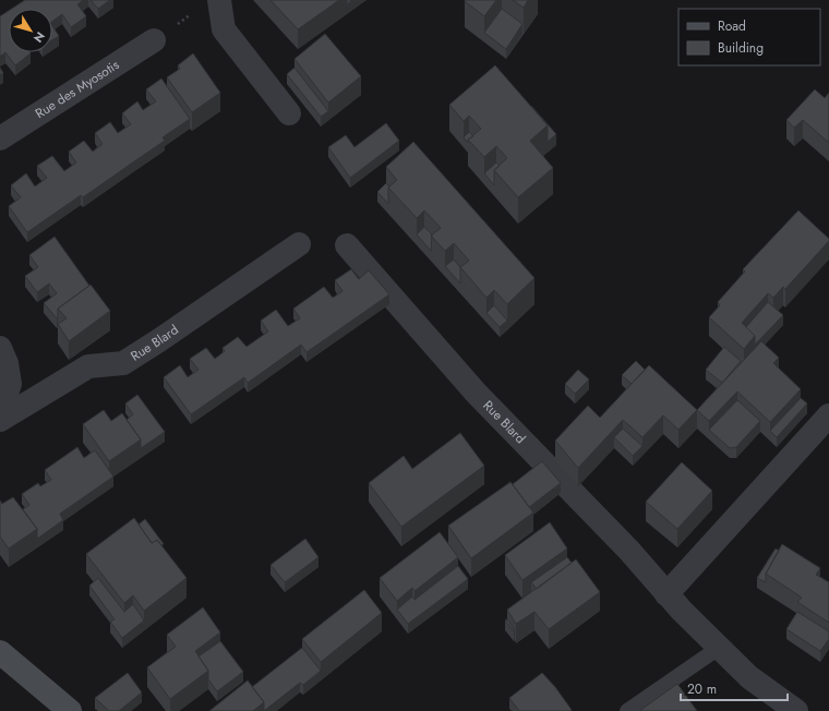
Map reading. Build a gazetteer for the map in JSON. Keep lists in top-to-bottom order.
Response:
{
  "streets": {
    "street": ["Rue des Myosotis", "Rue Blard"]
  },
  "legend": ["Road", "Building"],
  "scale_bar": "20 m",
  "north": "bottom right"
}
